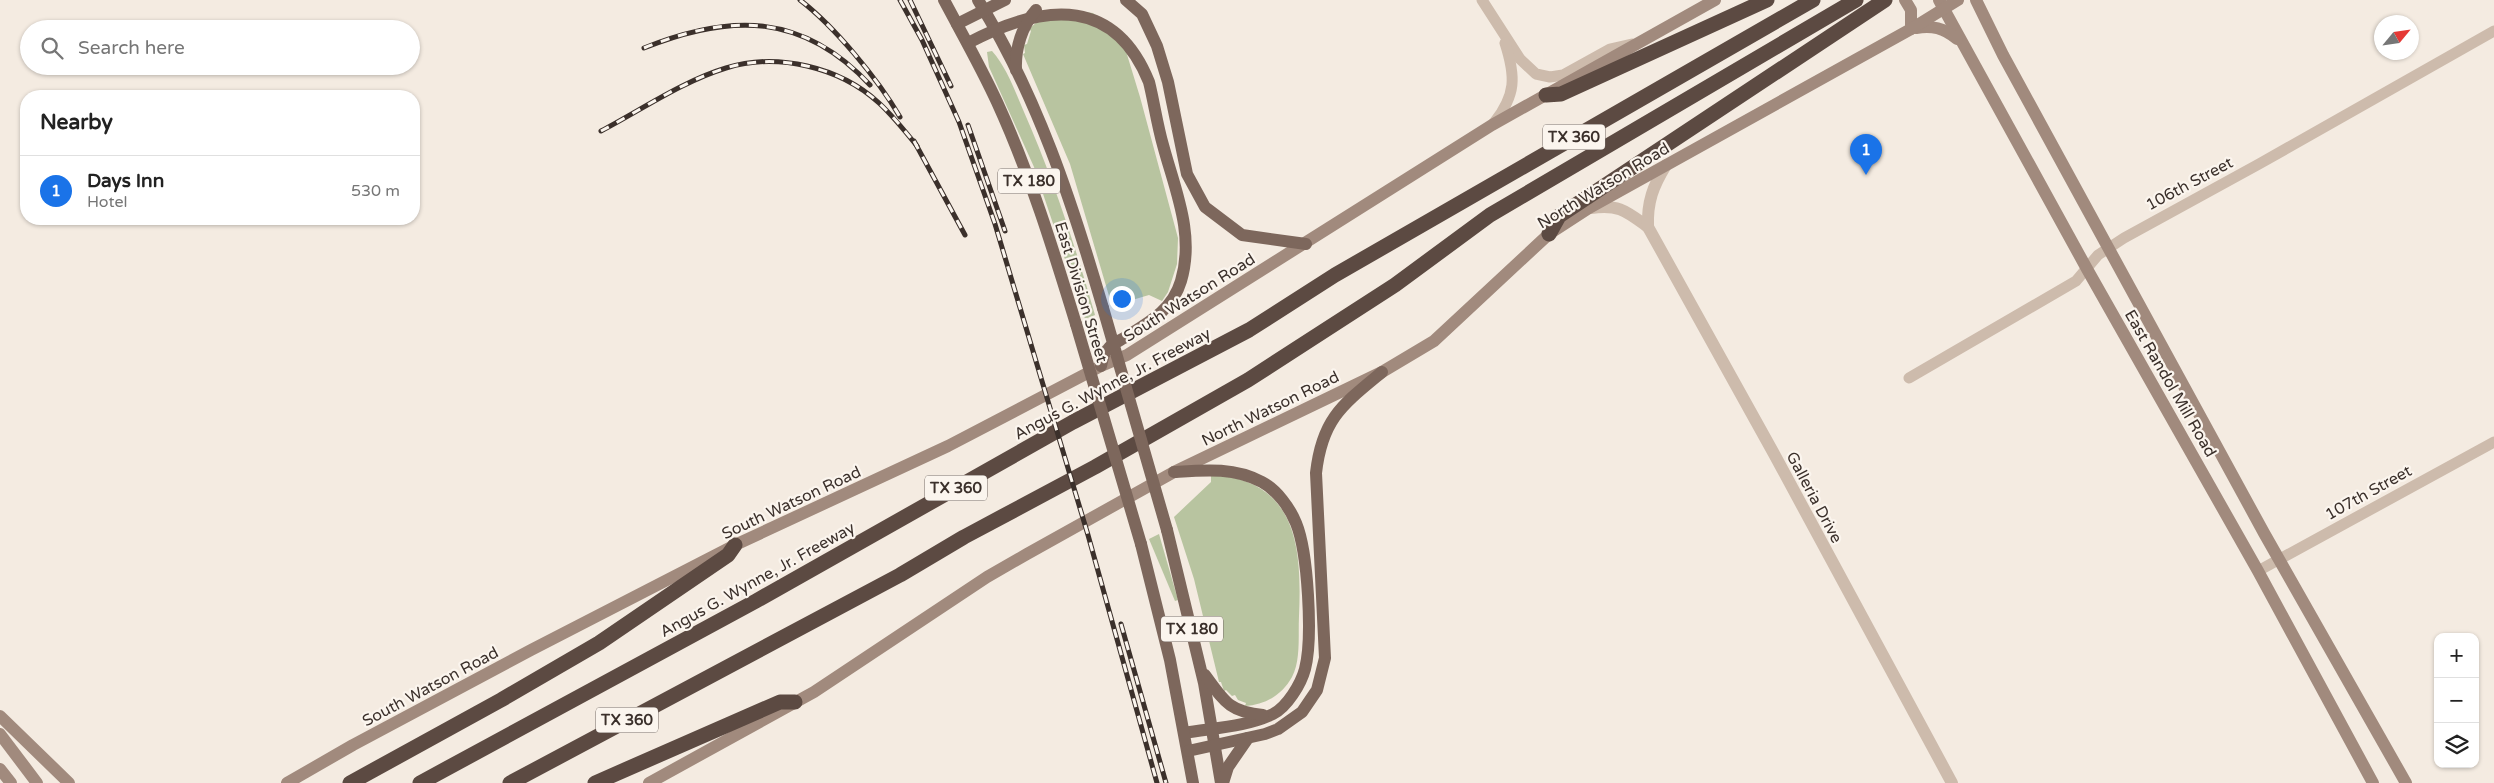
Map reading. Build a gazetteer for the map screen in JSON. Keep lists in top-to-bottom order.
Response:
{
  "streets": {
    "highway": ["TX 360", "Angus G. Wynne, Jr. Freeway"],
    "main road": [
      "TX 180",
      "North Watson Road",
      "East Division Street",
      "South Watson Road",
      "East Randol Mill Road"
    ],
    "street": ["106th Street", "107th Street", "Galleria Drive"]
  },
  "crossings": [
    ["106th Street", "East Randol Mill Road"],
    ["North Watson Road", "East Randol Mill Road"],
    ["East Randol Mill Road", "107th Street"]
  ],
  "north": "top right",
  "page": {
    "search": "Search here",
    "heading": "Nearby",
    "pins": "1",
    "list": [
      {
        "mark": "1",
        "name": "Days Inn",
        "note": "Hotel",
        "value": "530 m"
      }
    ],
    "map_buttons": ["+", "−"]
  }
}
